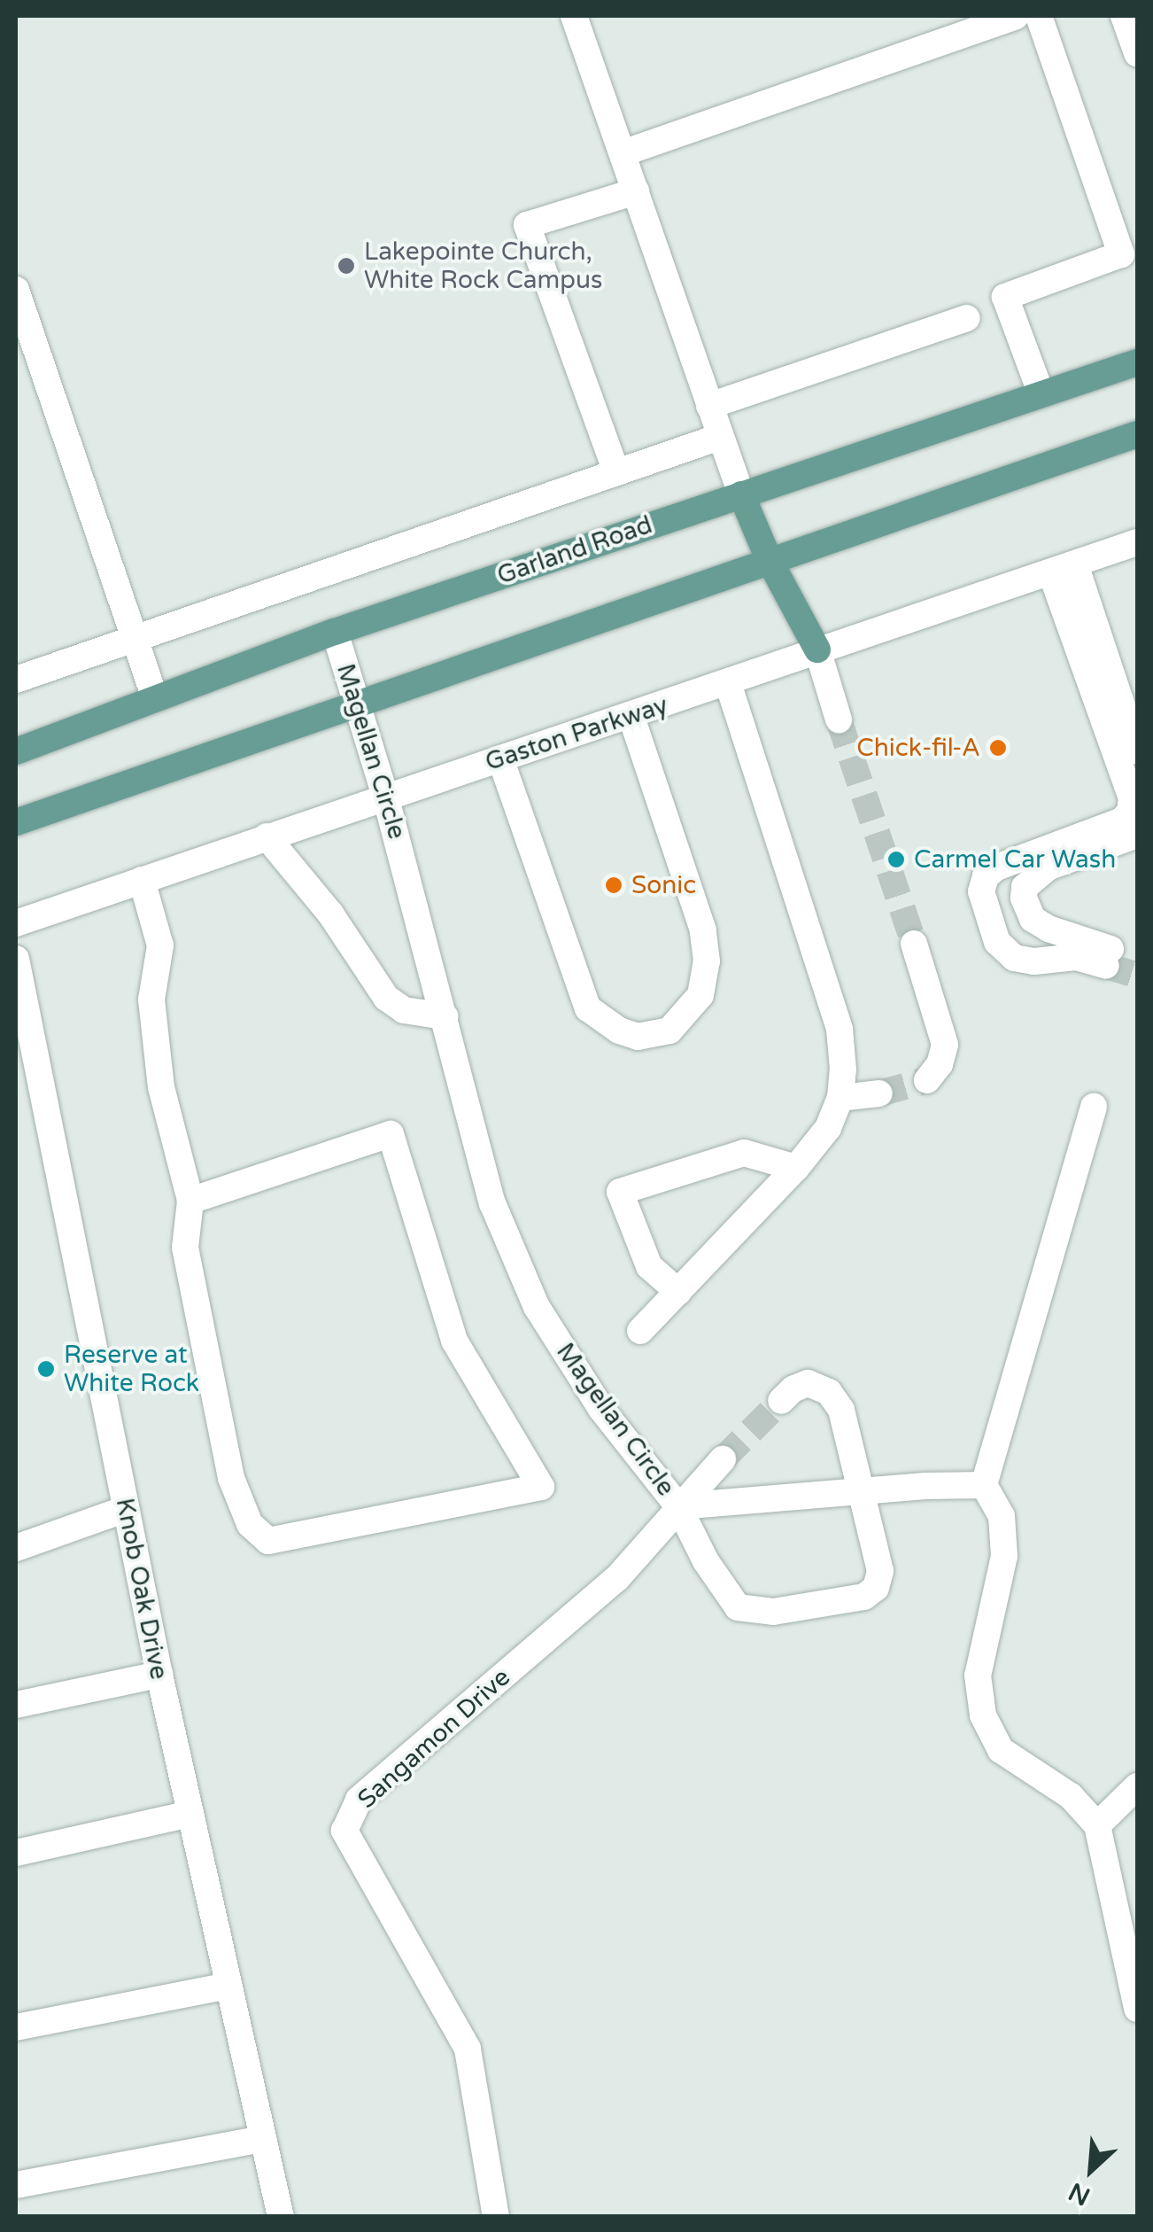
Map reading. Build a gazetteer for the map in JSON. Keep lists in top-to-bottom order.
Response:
{
  "streets": {
    "main road": ["Garland Road"],
    "street": [
      "Gaston Parkway",
      "Magellan Circle",
      "Knob Oak Drive",
      "Sangamon Drive"
    ]
  },
  "crossings": [
    ["Garland Road", "Magellan Circle"],
    ["Gaston Parkway", "Magellan Circle"],
    ["Magellan Circle", "Sangamon Drive"]
  ],
  "places": [
    "Lakepointe Church, White Rock Campus",
    "Chick-fil-A",
    "Carmel Car Wash",
    "Sonic",
    "Reserve at White Rock"
  ],
  "north": "bottom left"
}
